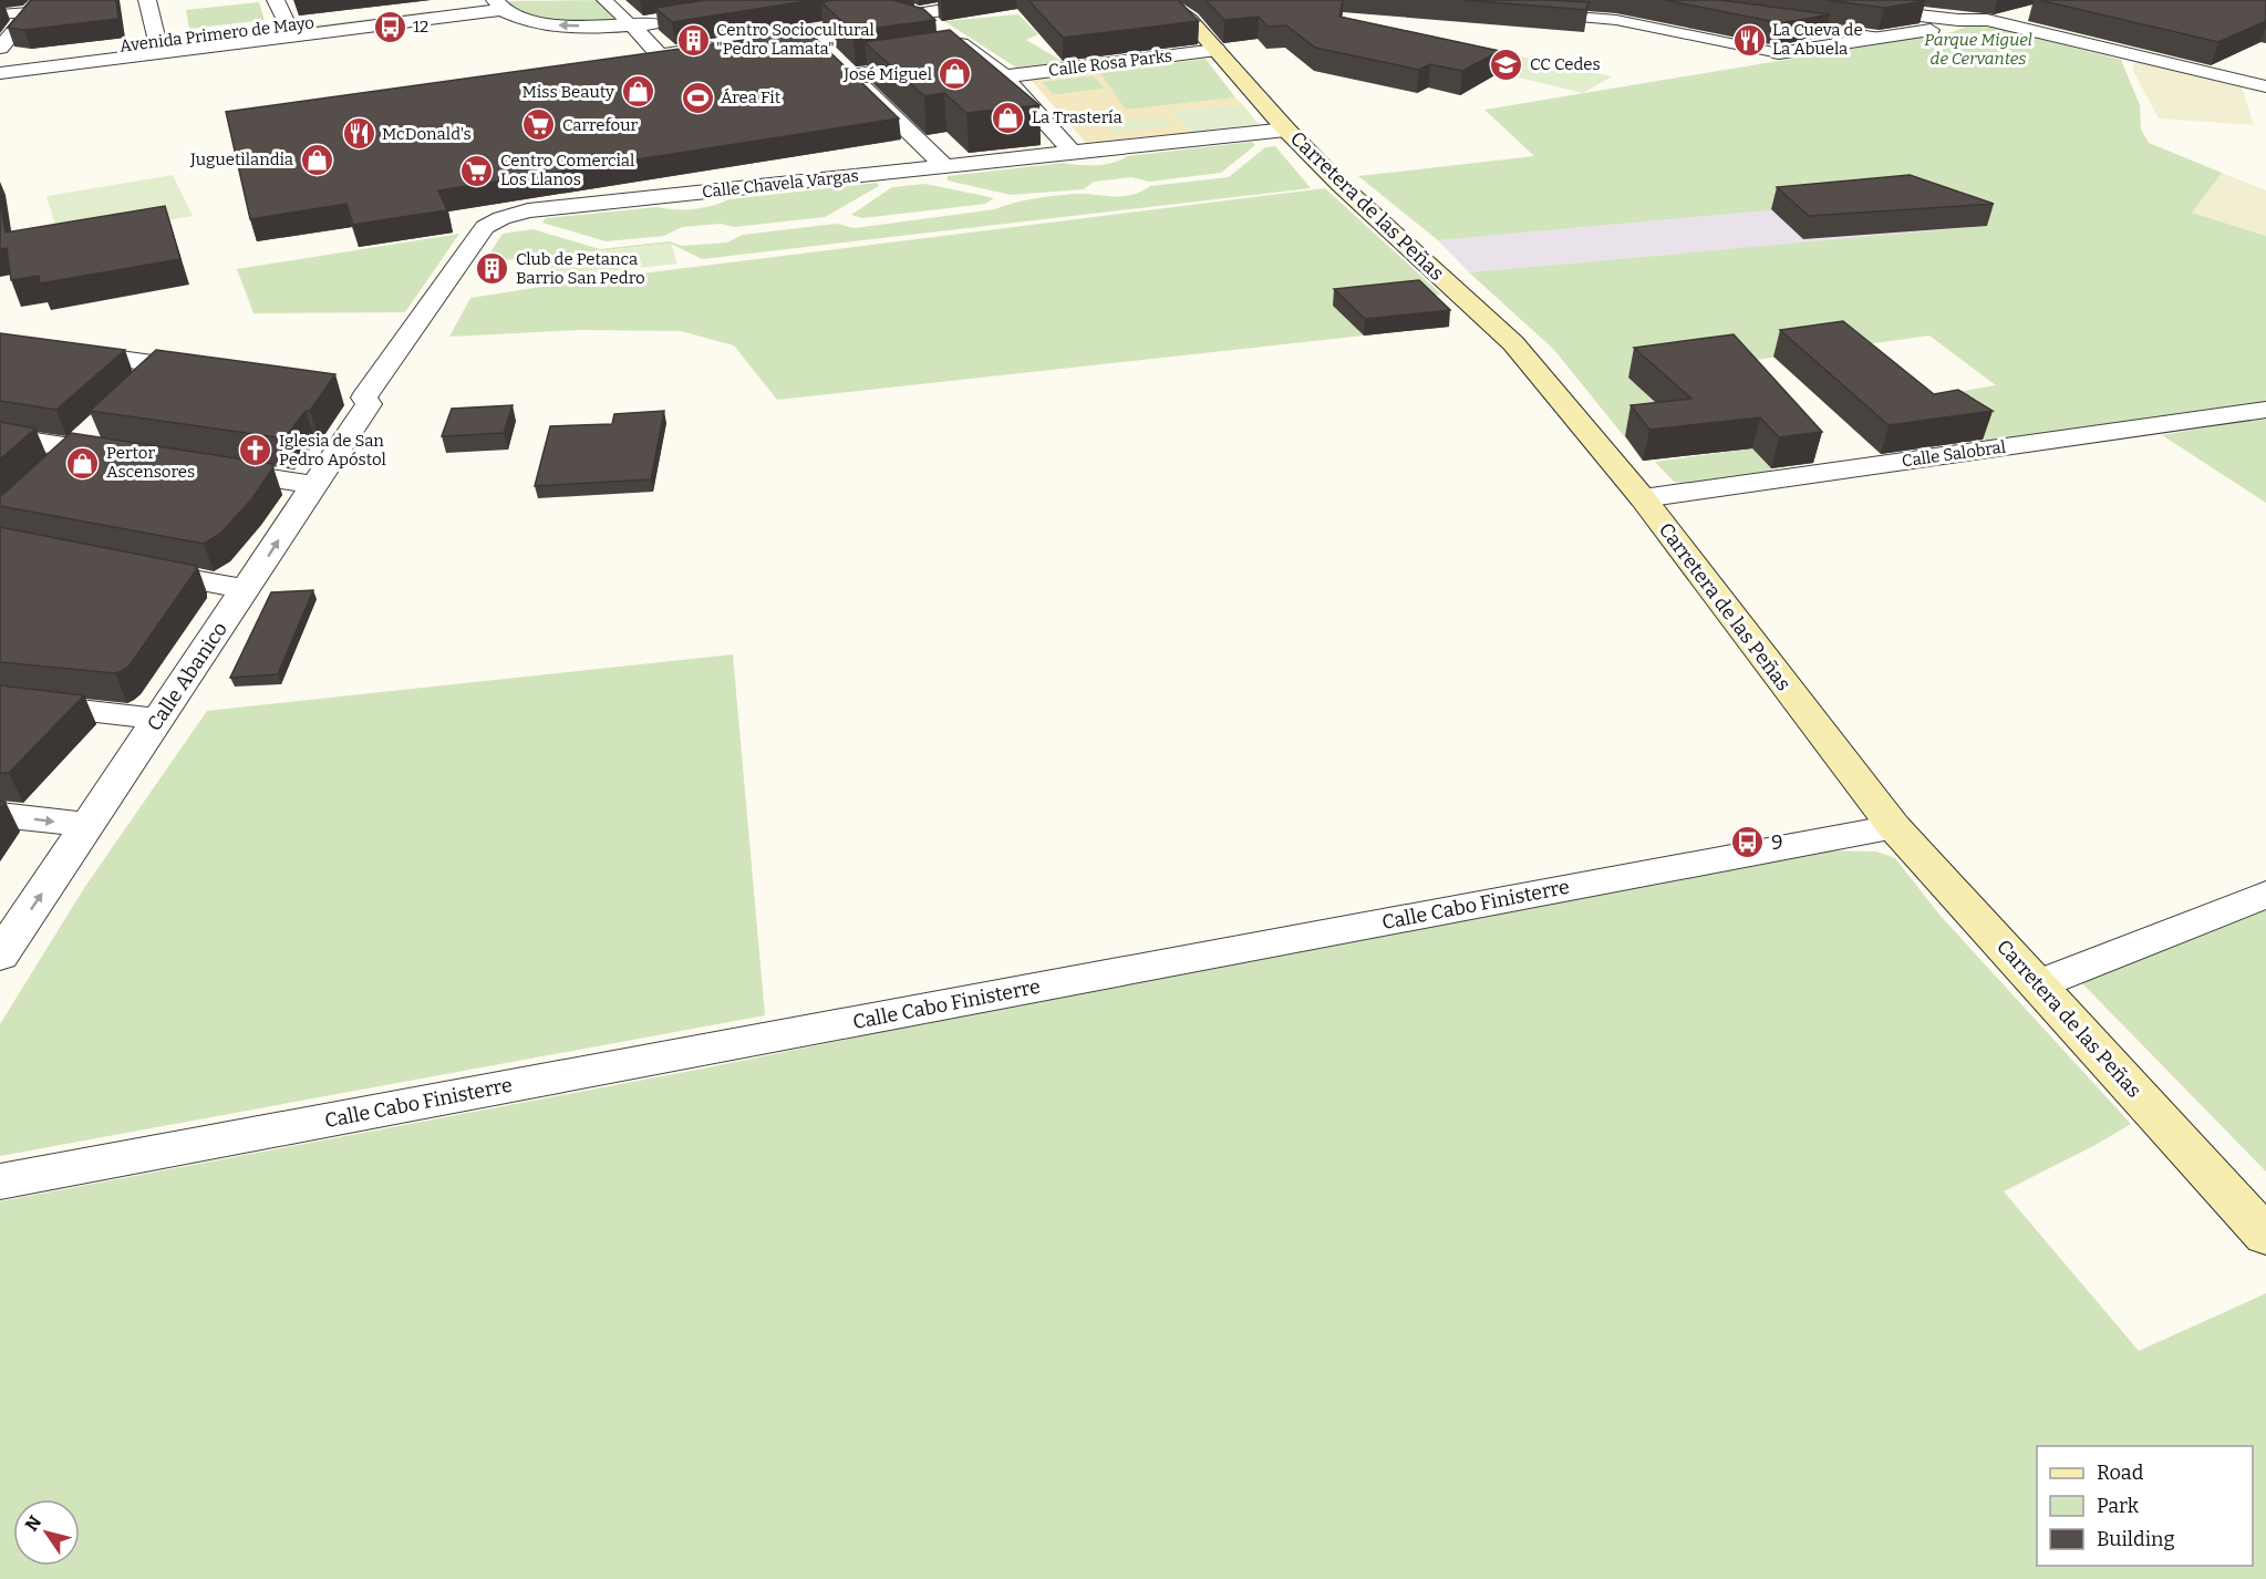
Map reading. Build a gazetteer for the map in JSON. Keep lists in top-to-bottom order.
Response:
{
  "streets": {
    "main road": ["Carretera de las Peñas"],
    "street": [
      "Avenida Primero de Mayo",
      "Calle Rosa Parks",
      "Calle Chavela Vargas",
      "Calle Salobral",
      "Calle Abanico",
      "Calle Cabo Finisterre"
    ]
  },
  "crossings": [
    ["Calle Rosa Parks", "Carretera de las Peñas"],
    ["Calle Chavela Vargas", "Carretera de las Peñas"],
    ["Calle Chavela Vargas", "Calle Abanico"],
    ["Carretera de las Peñas", "Calle Salobral"],
    ["Carretera de las Peñas", "Calle Cabo Finisterre"]
  ],
  "one_way": ["Calle Abanico"],
  "parks": ["Parque Miguel de Cervantes"],
  "places": {
    "bus stop": ["12", "9"],
    "building": ["Centro Sociocultural \"Pedro Lamata\"", "Club de Petanca Barrio San Pedro"],
    "restaurant": ["La Cueva de La Abuela", "McDonald's"],
    "school or university": ["CC Cedes"],
    "shop": [
      "José Miguel",
      "Miss Beauty",
      "La Trastería",
      "Juguetilandia",
      "Pertor Ascensores"
    ],
    "sports": ["Área Fit"],
    "supermarket": ["Carrefour", "Centro Comercial Los Llanos"],
    "church": ["Iglesia de San Pedro Apóstol"]
  },
  "legend": ["Road", "Park", "Building"],
  "north": "top left"
}
